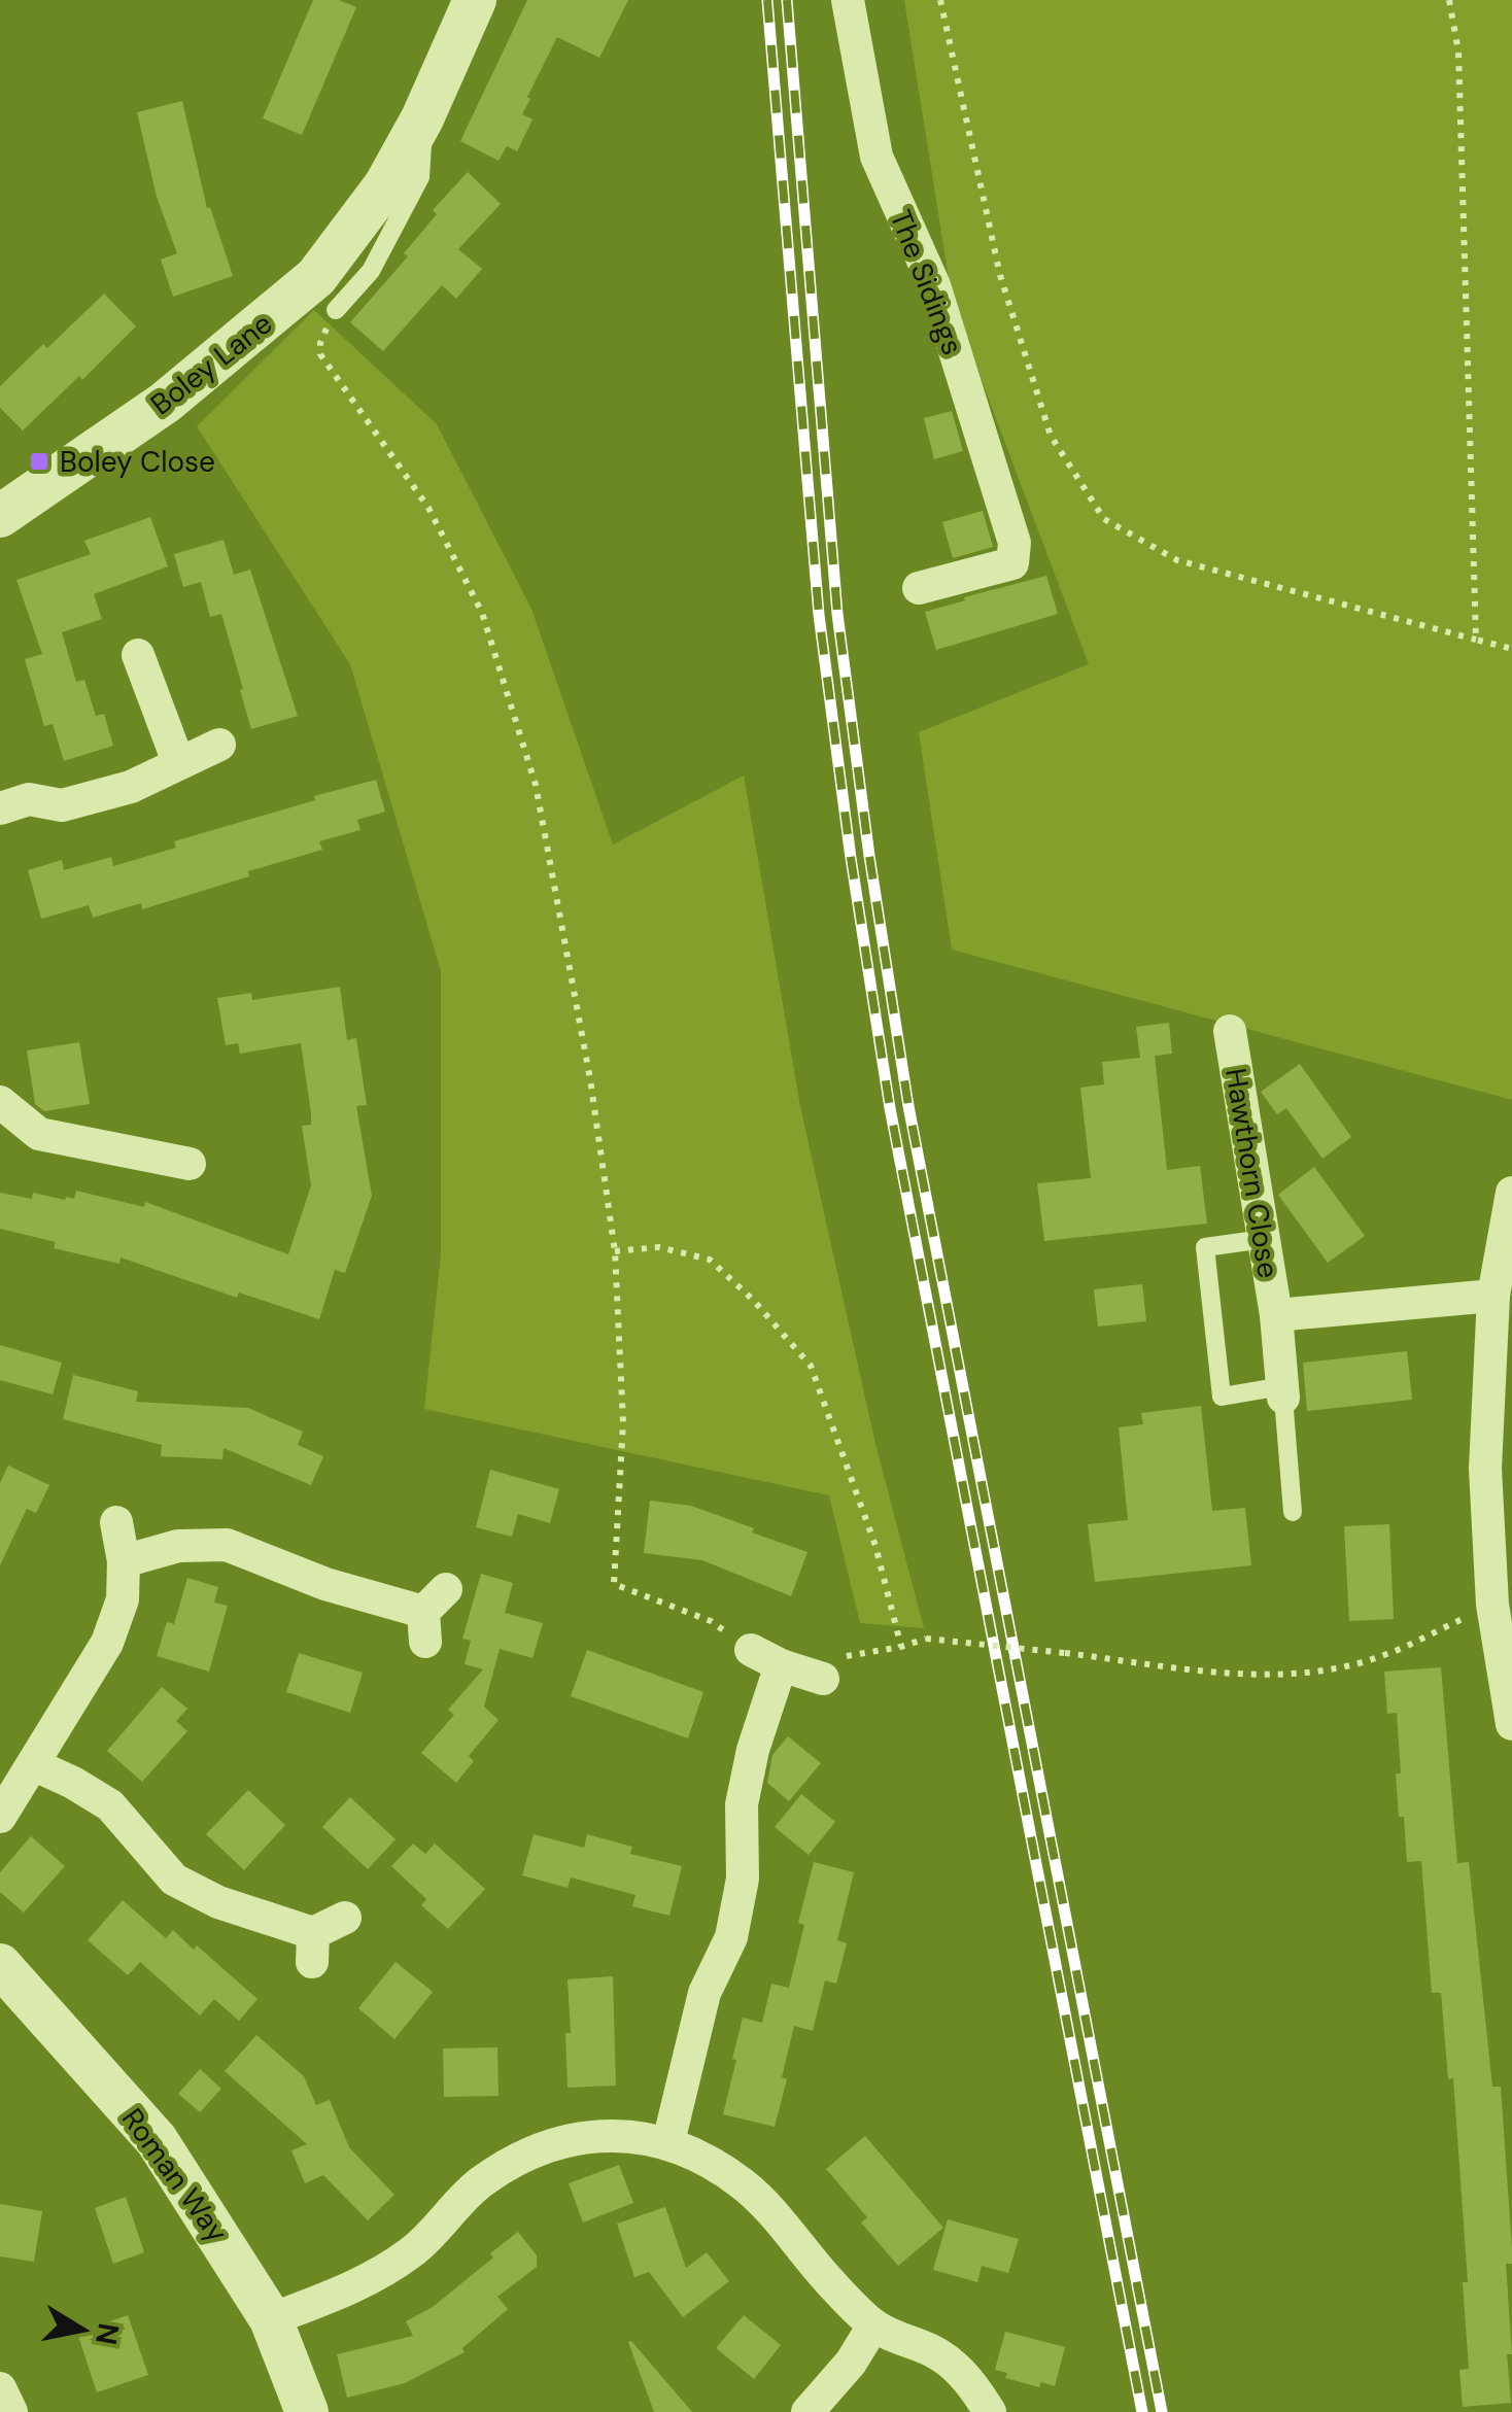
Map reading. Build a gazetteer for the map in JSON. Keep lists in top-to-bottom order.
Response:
{
  "streets": {
    "street": [
      "The Sidings",
      "Boley Lane",
      "Hawthorn Close",
      "Roman Way"
    ]
  },
  "places": {
    "transit": ["Boley Close"]
  },
  "north": "right"
}
